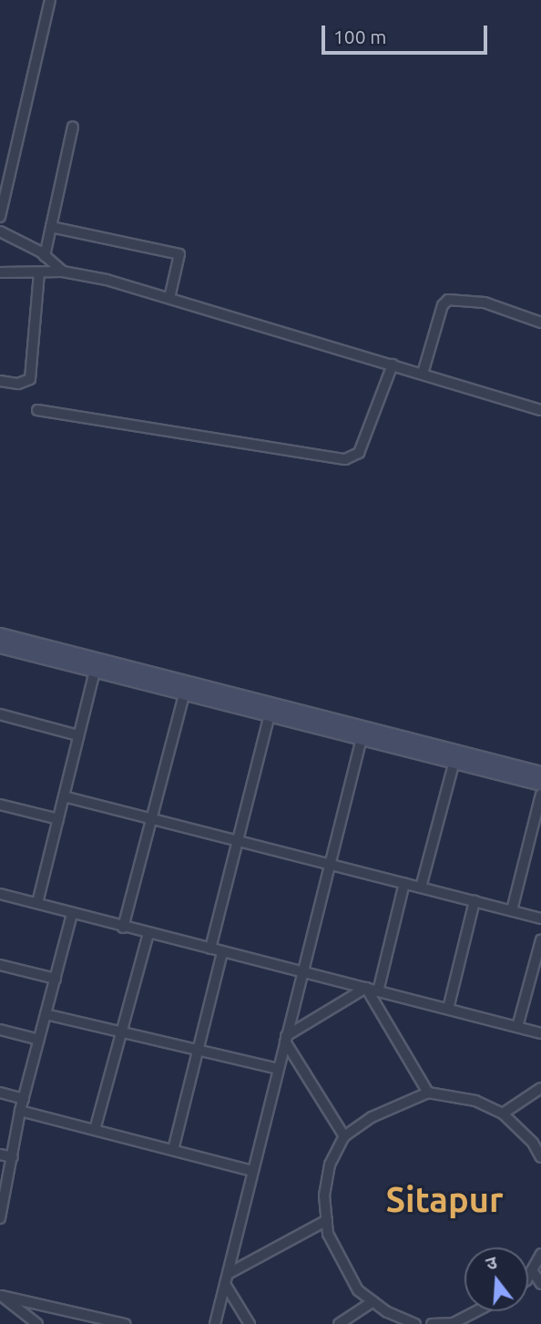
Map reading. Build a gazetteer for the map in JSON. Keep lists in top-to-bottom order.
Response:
{
  "districts": ["Sitapur"],
  "scale_bar": "100 m",
  "north": "top"
}
